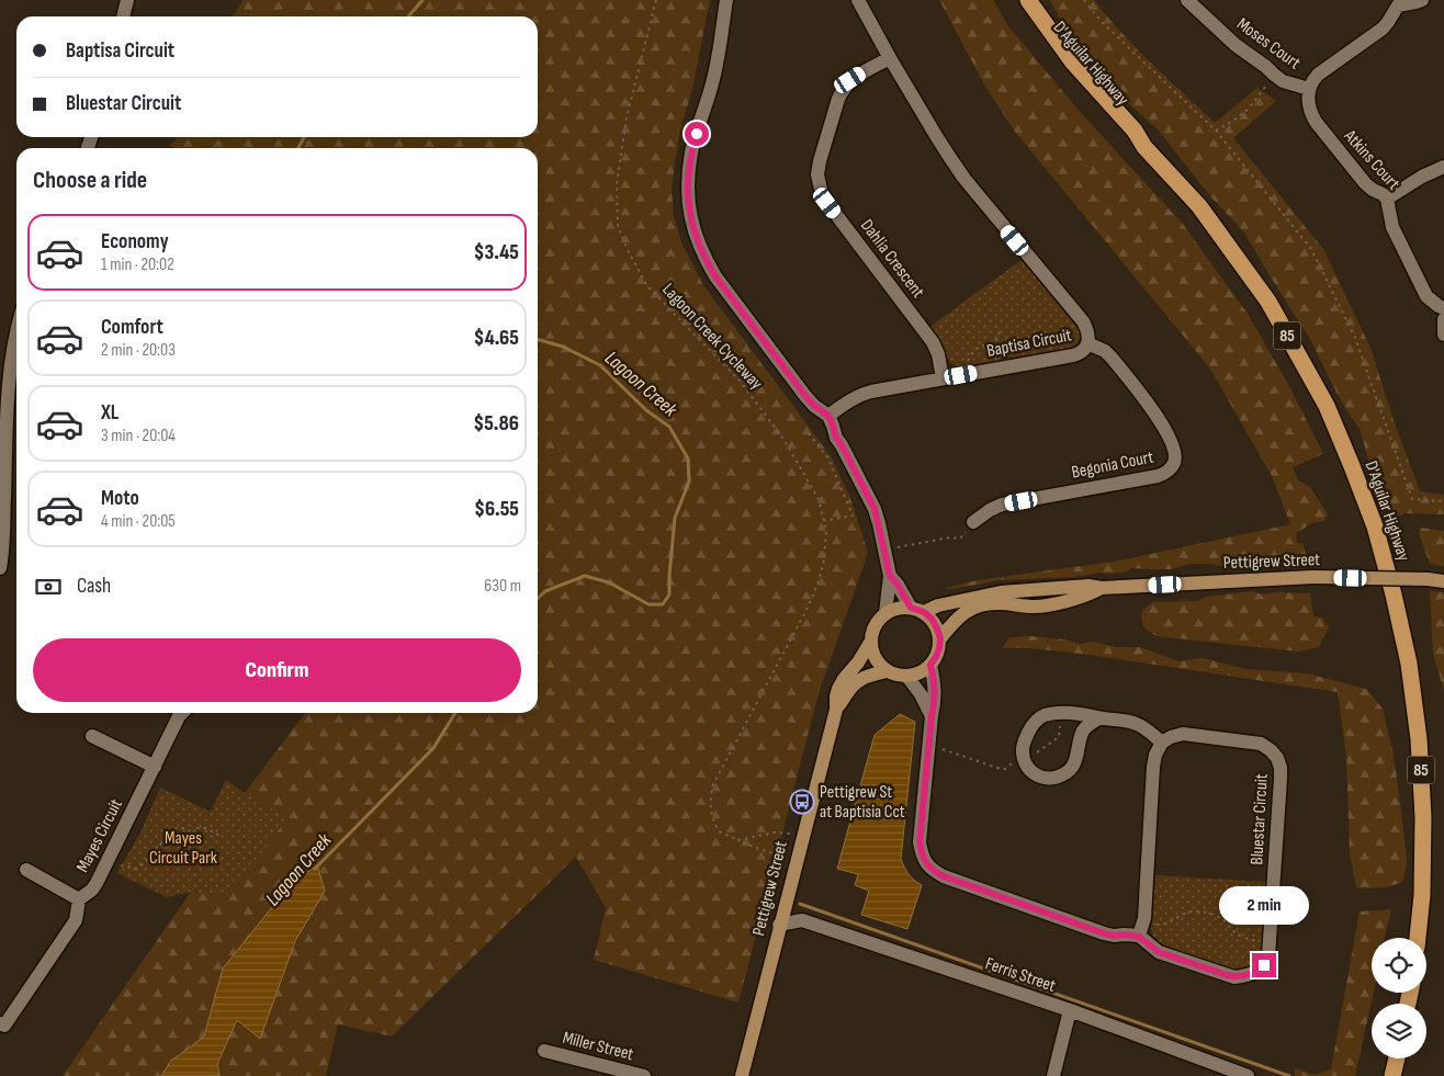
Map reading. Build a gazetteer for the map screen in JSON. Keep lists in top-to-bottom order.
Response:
{
  "streets": {
    "highway": ["D'Aguilar Highway", "85"],
    "main road": ["Pettigrew Street"],
    "street": [
      "Moses Court",
      "Atkins Court",
      "Dahlia Crescent",
      "Baptisa Circuit",
      "Begonia Court",
      "Bluestar Circuit",
      "Mayes Circuit",
      "Ferris Street",
      "Miller Street"
    ],
    "path": ["Lagoon Creek Cycleway"]
  },
  "crossings": [
    ["Moses Court", "Atkins Court"],
    ["Dahlia Crescent", "Baptisa Circuit"],
    ["Lagoon Creek Cycleway", "Pettigrew Street"],
    ["Baptisa Circuit", "Begonia Court"],
    ["Pettigrew Street", "Ferris Street"]
  ],
  "water": ["Lagoon Creek"],
  "parks": ["Mayes Circuit Park"],
  "places": {
    "bus stop": ["Pettigrew St at Baptisia Cct"]
  },
  "page": {
    "banner": ["Baptisa Circuit", "Bluestar Circuit"],
    "heading": "Choose a ride",
    "list": [
      {
        "name": "Economy",
        "note": "1 min · 20:02",
        "value": "$3.45"
      },
      {
        "name": "Comfort",
        "note": "2 min · 20:03",
        "value": "$4.65"
      },
      {
        "name": "XL",
        "note": "3 min · 20:04",
        "value": "$5.86"
      },
      {
        "name": "Moto",
        "note": "4 min · 20:05",
        "value": "$6.55"
      }
    ],
    "pay": ["Cash", "630 m"],
    "buttons": "Confirm",
    "bubble": "2 min"
  }
}
